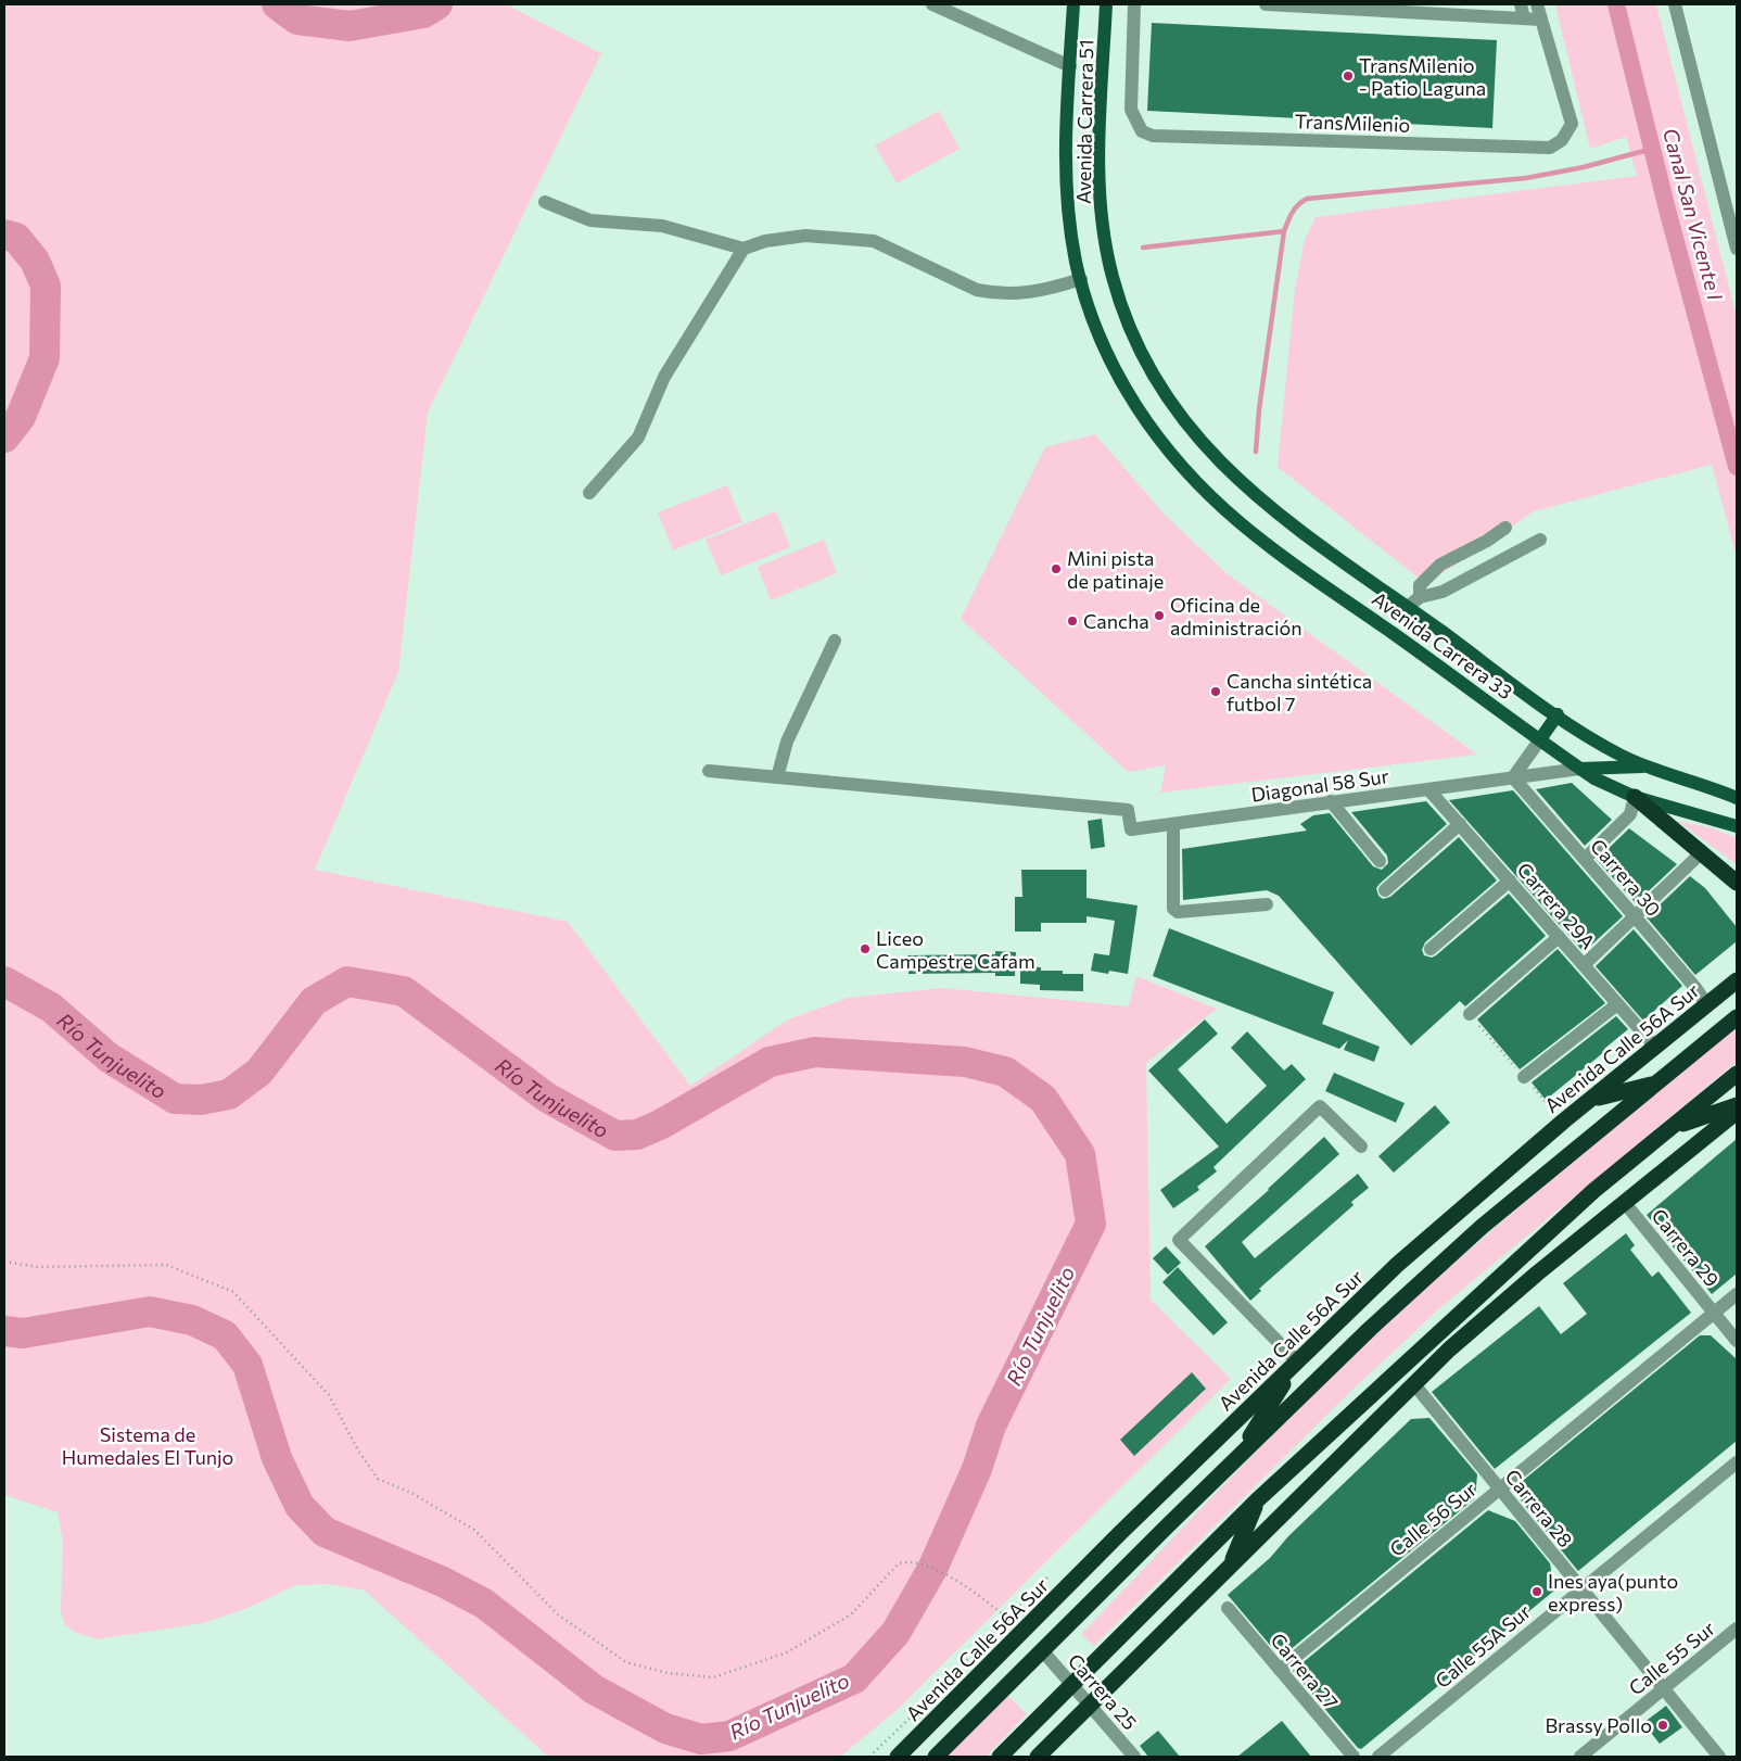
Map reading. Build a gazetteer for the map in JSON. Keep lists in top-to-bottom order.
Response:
{
  "streets": {
    "highway": ["Avenida Calle 56A Sur"],
    "main road": ["Avenida Carrera 51", "Avenida Carrera 33"],
    "street": [
      "TransMilenio",
      "Diagonal 58 Sur",
      "Carrera 30",
      "Carrera 29A",
      "Carrera 29",
      "Carrera 28",
      "Calle 56 Sur",
      "Calle 55A Sur",
      "Calle 55 Sur",
      "Carrera 27",
      "Carrera 25"
    ]
  },
  "crossings": [
    ["Avenida Carrera 51", "Avenida Carrera 33"],
    ["Avenida Carrera 33", "Diagonal 58 Sur"],
    ["Diagonal 58 Sur", "Carrera 30"],
    ["Diagonal 58 Sur", "Carrera 29A"],
    ["Carrera 30", "Avenida Calle 56A Sur"],
    ["Carrera 29A", "Avenida Calle 56A Sur"],
    ["Carrera 29", "Calle 56 Sur"],
    ["Carrera 28", "Calle 56 Sur"],
    ["Carrera 28", "Calle 55A Sur"],
    ["Carrera 28", "Calle 55 Sur"],
    ["Calle 56 Sur", "Carrera 27"]
  ],
  "water": ["Canal San Vicente I", "Río Tunjuelito"],
  "parks": ["Sistema de Humedales El Tunjo"],
  "places": [
    "TransMilenio - Patio Laguna",
    "Mini pista de patinaje",
    "Oficina de administración",
    "Cancha",
    "Cancha sintética futbol 7",
    "Liceo Campestre Cafam",
    "Ines aya(punto express)",
    "Brassy Pollo"
  ]
}
